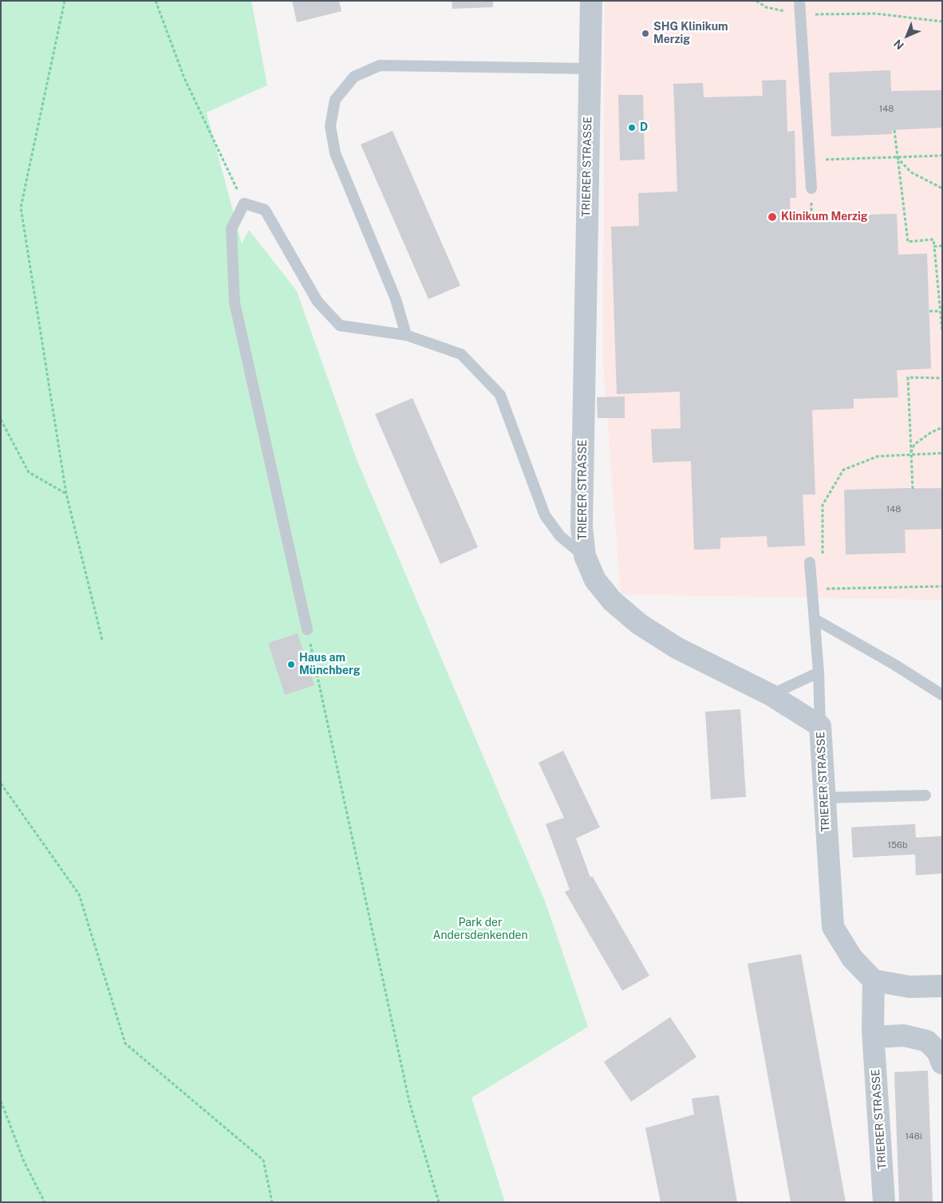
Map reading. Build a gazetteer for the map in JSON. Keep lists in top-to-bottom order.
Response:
{
  "streets": {
    "street": ["TRIERER STRASSE"]
  },
  "parks": ["Park der Andersdenkenden"],
  "places": [
    "SHG Klinikum Merzig",
    "D",
    "Klinikum Merzig",
    "Haus am Münchberg"
  ],
  "house_numbers": [
    "148",
    "148",
    "156b",
    "148i"
  ],
  "north": "bottom left"
}
